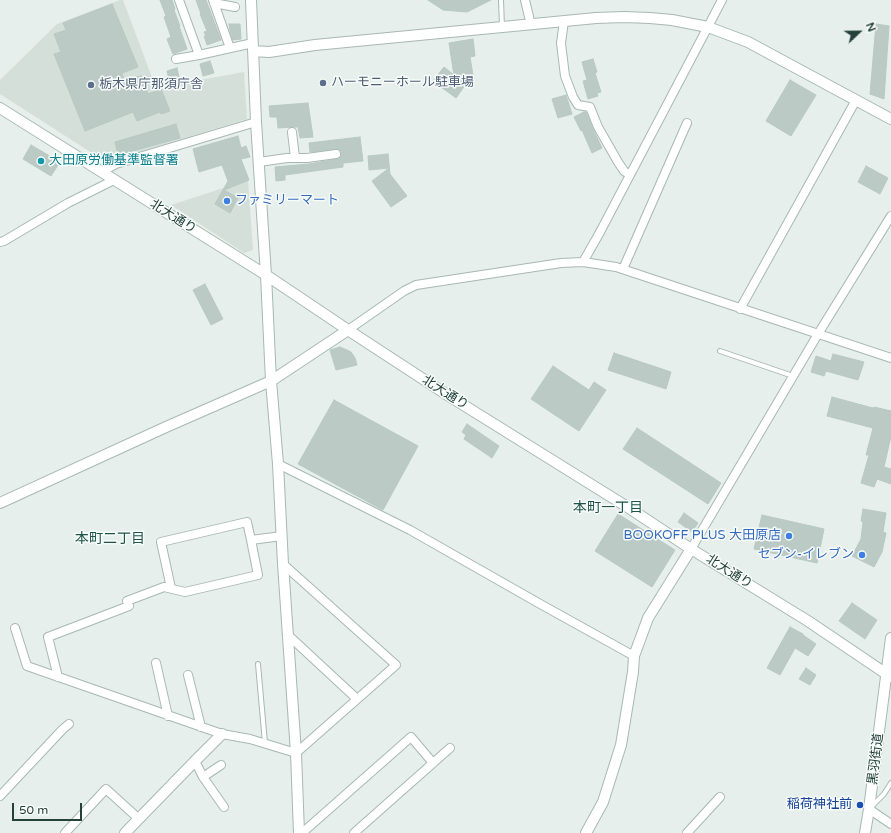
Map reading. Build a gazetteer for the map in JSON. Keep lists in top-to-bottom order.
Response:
{
  "streets": {
    "street": ["北大通り", "黒羽街道"]
  },
  "crossings": [
    ["北大通り", "黒羽街道"]
  ],
  "districts": ["本町一丁目", "本町二丁目"],
  "places": [
    "ハーモニーホール駐車場",
    "栃木県庁那須庁舎",
    "大田原労働基準監督署",
    "ファミリーマート",
    "BOOKOFF PLUS 大田原店",
    "セブン-イレブン",
    "稲荷神社前"
  ],
  "scale_bar": "50 m",
  "north": "right"
}
